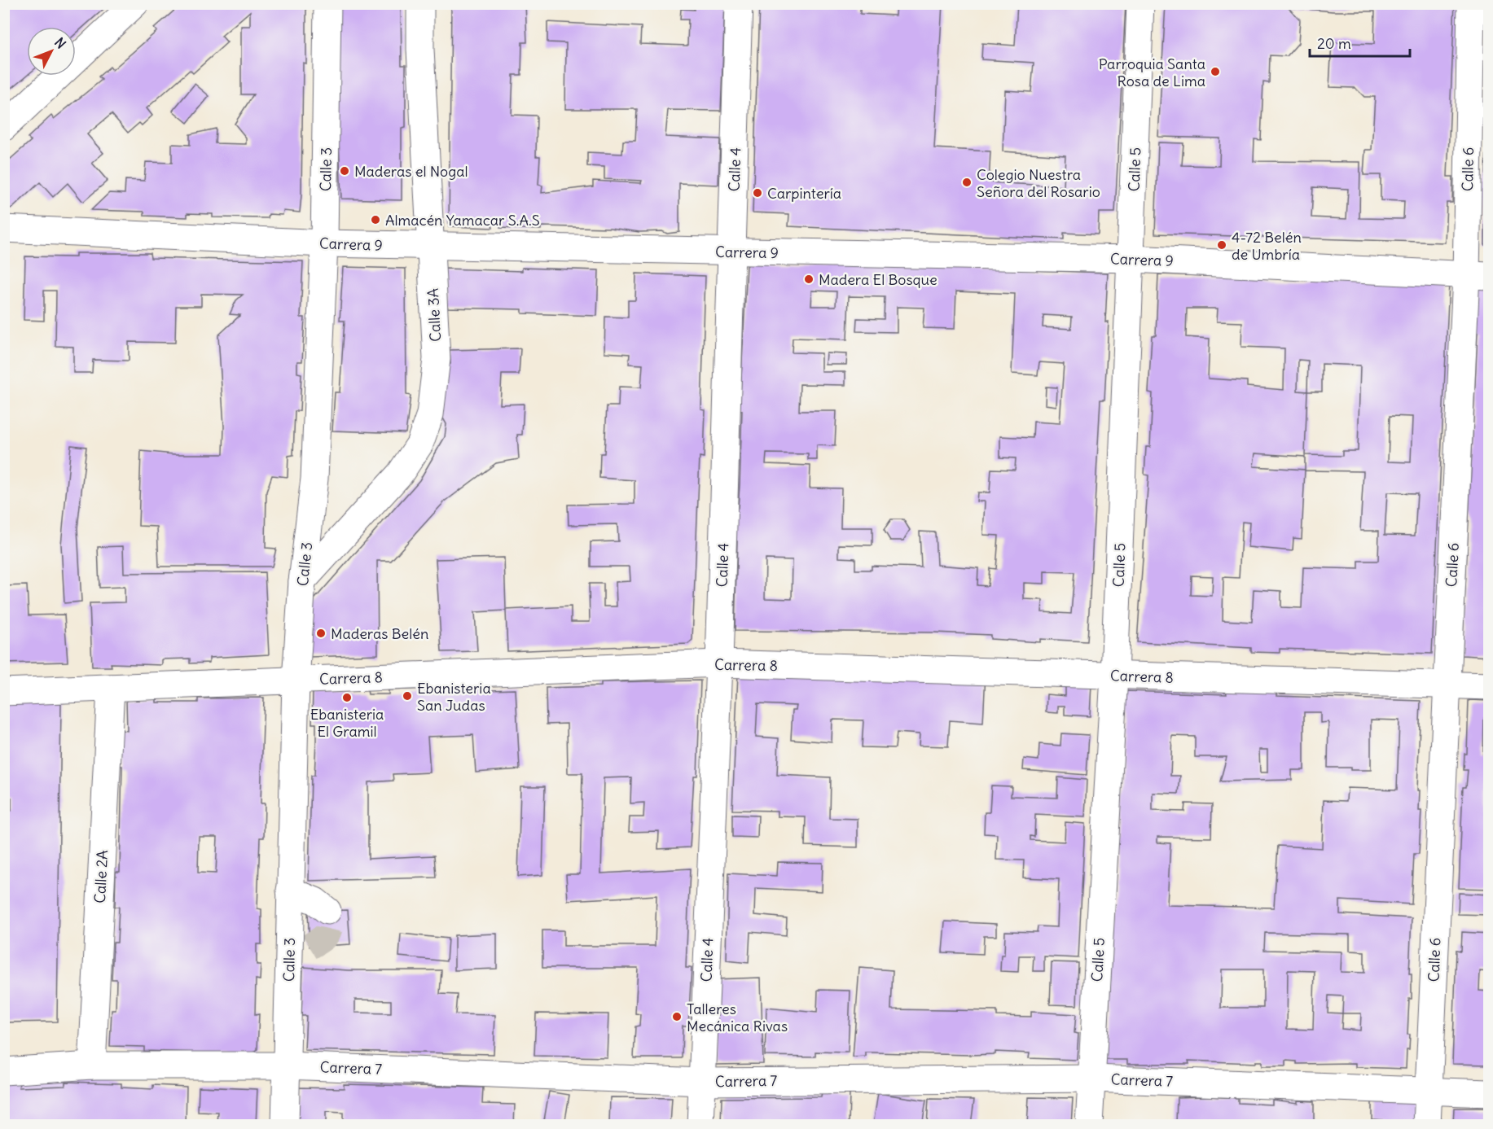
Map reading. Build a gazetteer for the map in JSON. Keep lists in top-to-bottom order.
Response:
{
  "streets": {
    "street": [
      "Calle 3",
      "Calle 4",
      "Calle 5",
      "Calle 6",
      "Carrera 9",
      "Calle 3A",
      "Carrera 8",
      "Calle 2A",
      "Carrera 7"
    ]
  },
  "crossings": [
    ["Calle 3", "Carrera 9"],
    ["Calle 3", "Calle 3A"],
    ["Calle 3", "Carrera 8"],
    ["Calle 3", "Carrera 7"],
    ["Calle 4", "Carrera 9"],
    ["Calle 4", "Carrera 8"],
    ["Calle 4", "Carrera 7"],
    ["Calle 5", "Carrera 9"],
    ["Calle 5", "Carrera 8"],
    ["Calle 5", "Carrera 7"],
    ["Calle 6", "Carrera 9"],
    ["Calle 6", "Carrera 8"],
    ["Calle 6", "Carrera 7"],
    ["Carrera 9", "Calle 3A"],
    ["Carrera 8", "Calle 2A"],
    ["Calle 2A", "Carrera 7"]
  ],
  "places": [
    "Parroquia Santa Rosa de Lima",
    "Maderas el Nogal",
    "Colegio Nuestra Señora del Rosario",
    "Carpintería",
    "Almacén Yamacar S.A.S",
    "4-72 Belén de Umbría",
    "Madera El Bosque",
    "Maderas Belén",
    "Ebanisteria San Judas",
    "Ebanisteria El Gramil",
    "Talleres Mecánica Rivas"
  ],
  "scale_bar": "20 m",
  "north": "top right"
}
